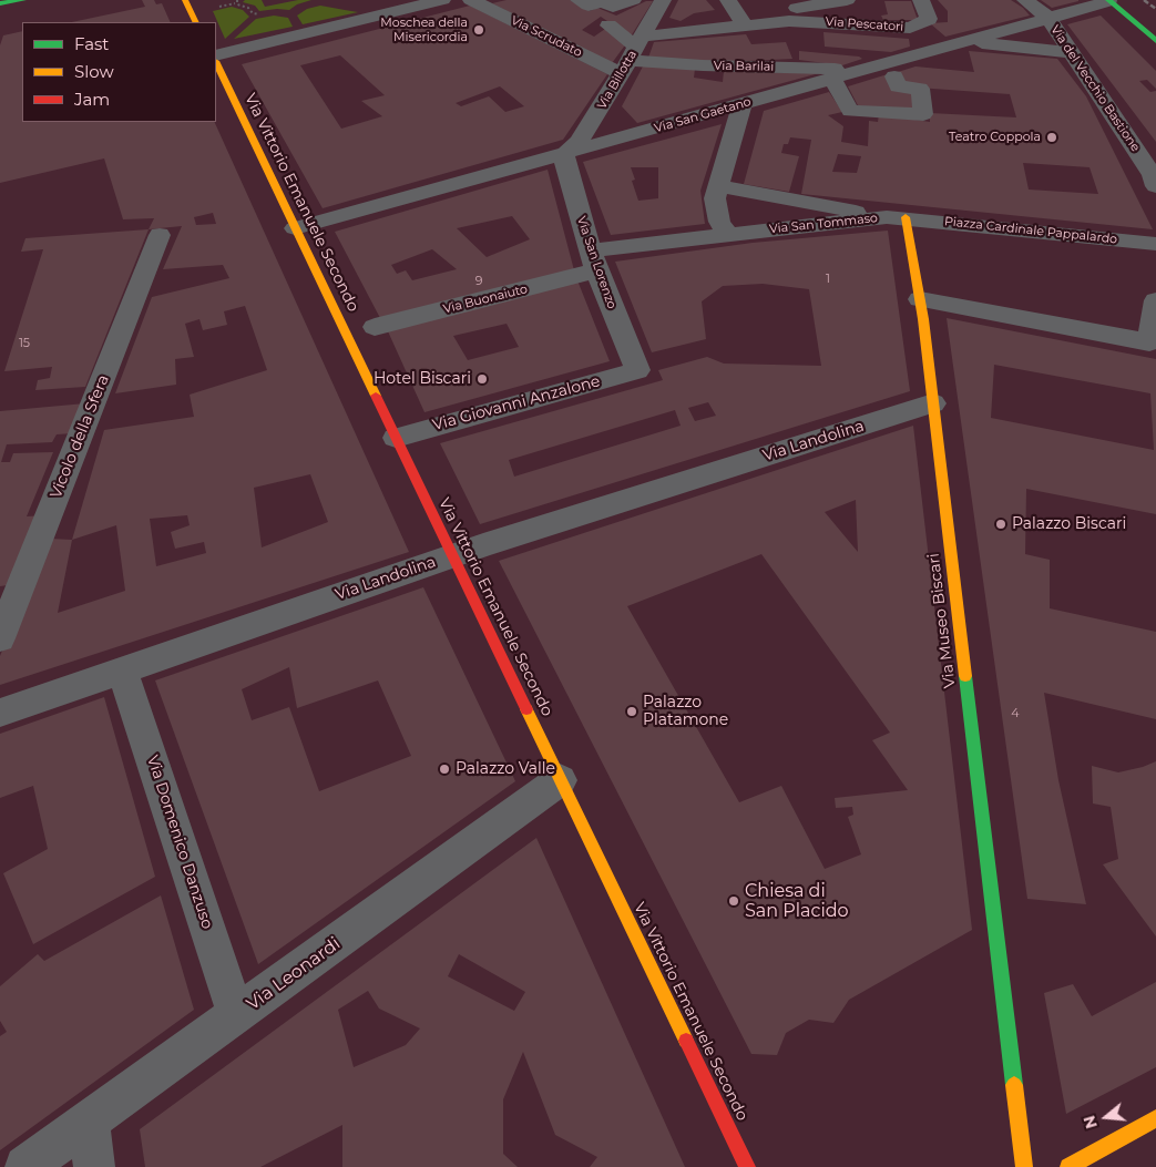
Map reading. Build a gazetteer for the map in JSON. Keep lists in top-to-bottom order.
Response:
{
  "streets": {
    "main road": ["Via Vittorio Emanuele Secondo", "Via Museo Biscari"],
    "street": [
      "Via Pescatori",
      "Via Scrudato",
      "Via Barilai",
      "Via Billotta",
      "Via del Vecchio Bastione",
      "Via San Gaetano",
      "Via San Tommaso",
      "Piazza Cardinale Pappalardo",
      "Via San Lorenzo",
      "Via Buonaiuto",
      "Via Giovanni Anzalone",
      "Vicolo della Sfera",
      "Via Landolina",
      "Via Domenico Danzuso",
      "Via Leonardi"
    ]
  },
  "crossings": [
    ["Via Scrudato", "Via Barilai"],
    ["Via Scrudato", "Via Billotta"],
    ["Via Barilai", "Via Billotta"],
    ["Via Barilai", "Via San Gaetano"],
    ["Via Billotta", "Via San Gaetano"],
    ["Via Billotta", "Via San Lorenzo"],
    ["Via del Vecchio Bastione", "Via San Gaetano"],
    ["Via San Gaetano", "Via Vittorio Emanuele Secondo"],
    ["Via San Gaetano", "Via San Lorenzo"],
    ["Via Vittorio Emanuele Secondo", "Via Giovanni Anzalone"],
    ["Via Vittorio Emanuele Secondo", "Via Landolina"],
    ["Via Vittorio Emanuele Secondo", "Via Leonardi"],
    ["Via San Tommaso", "Piazza Cardinale Pappalardo"],
    ["Via San Tommaso", "Via San Lorenzo"],
    ["Via San Tommaso", "Via Buonaiuto"],
    ["Via San Lorenzo", "Via Buonaiuto"],
    ["Via San Lorenzo", "Via Giovanni Anzalone"],
    ["Via Landolina", "Via Museo Biscari"],
    ["Via Landolina", "Via Domenico Danzuso"],
    ["Via Domenico Danzuso", "Via Leonardi"]
  ],
  "places": [
    "Moschea della Misericordia",
    "Teatro Coppola",
    "Hotel Biscari",
    "Palazzo Biscari",
    "Palazzo Platamone",
    "Palazzo Valle",
    "Chiesa di San Placido"
  ],
  "house_numbers": [
    "1",
    "9",
    "15",
    "4"
  ],
  "legend": ["Fast", "Slow", "Jam"],
  "north": "left"
}
